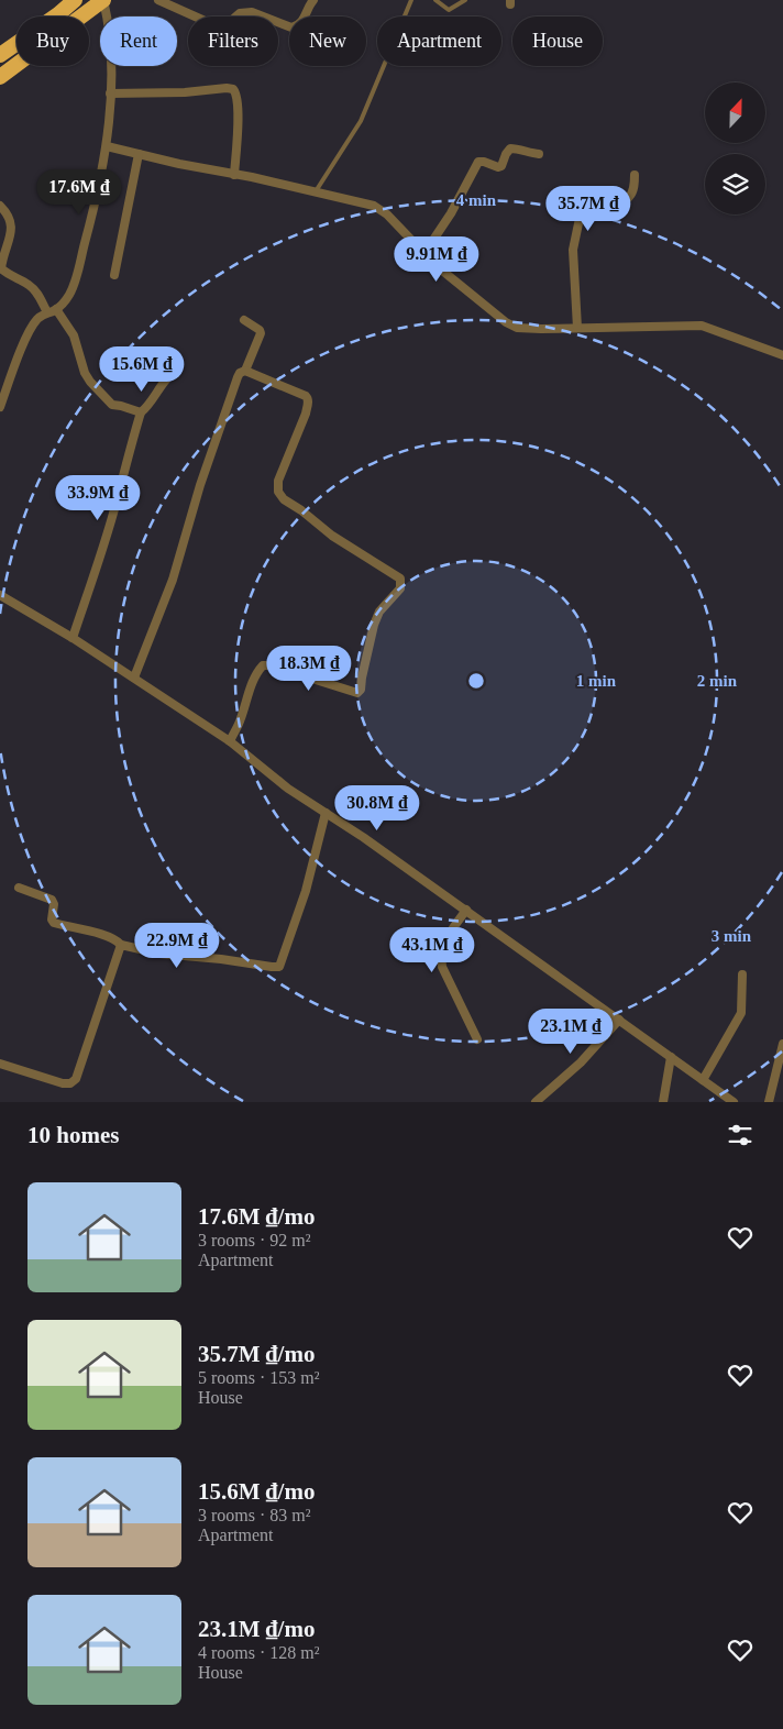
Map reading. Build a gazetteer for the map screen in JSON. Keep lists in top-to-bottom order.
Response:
{
  "north": "top",
  "page": {
    "chip": [
      "Buy",
      "Rent",
      "Filters",
      "New",
      "Apartment",
      "House"
    ],
    "price": [
      "17.6M ₫",
      "35.7M ₫",
      "9.91M ₫",
      "15.6M ₫",
      "33.9M ₫",
      "18.3M ₫",
      "30.8M ₫",
      "22.9M ₫",
      "43.1M ₫",
      "23.1M ₫"
    ],
    "heading": "10 homes",
    "list": [
      {
        "name": "17.6M ₫/mo",
        "note": "3 rooms · 92 m² · Apartment"
      },
      {
        "name": "35.7M ₫/mo",
        "note": "5 rooms · 153 m² · House"
      },
      {
        "name": "15.6M ₫/mo",
        "note": "3 rooms · 83 m² · Apartment"
      },
      {
        "name": "23.1M ₫/mo",
        "note": "4 rooms · 128 m² · House"
      }
    ]
  },
  "rings": [
    "4 min",
    "1 min",
    "2 min",
    "3 min"
  ]
}
